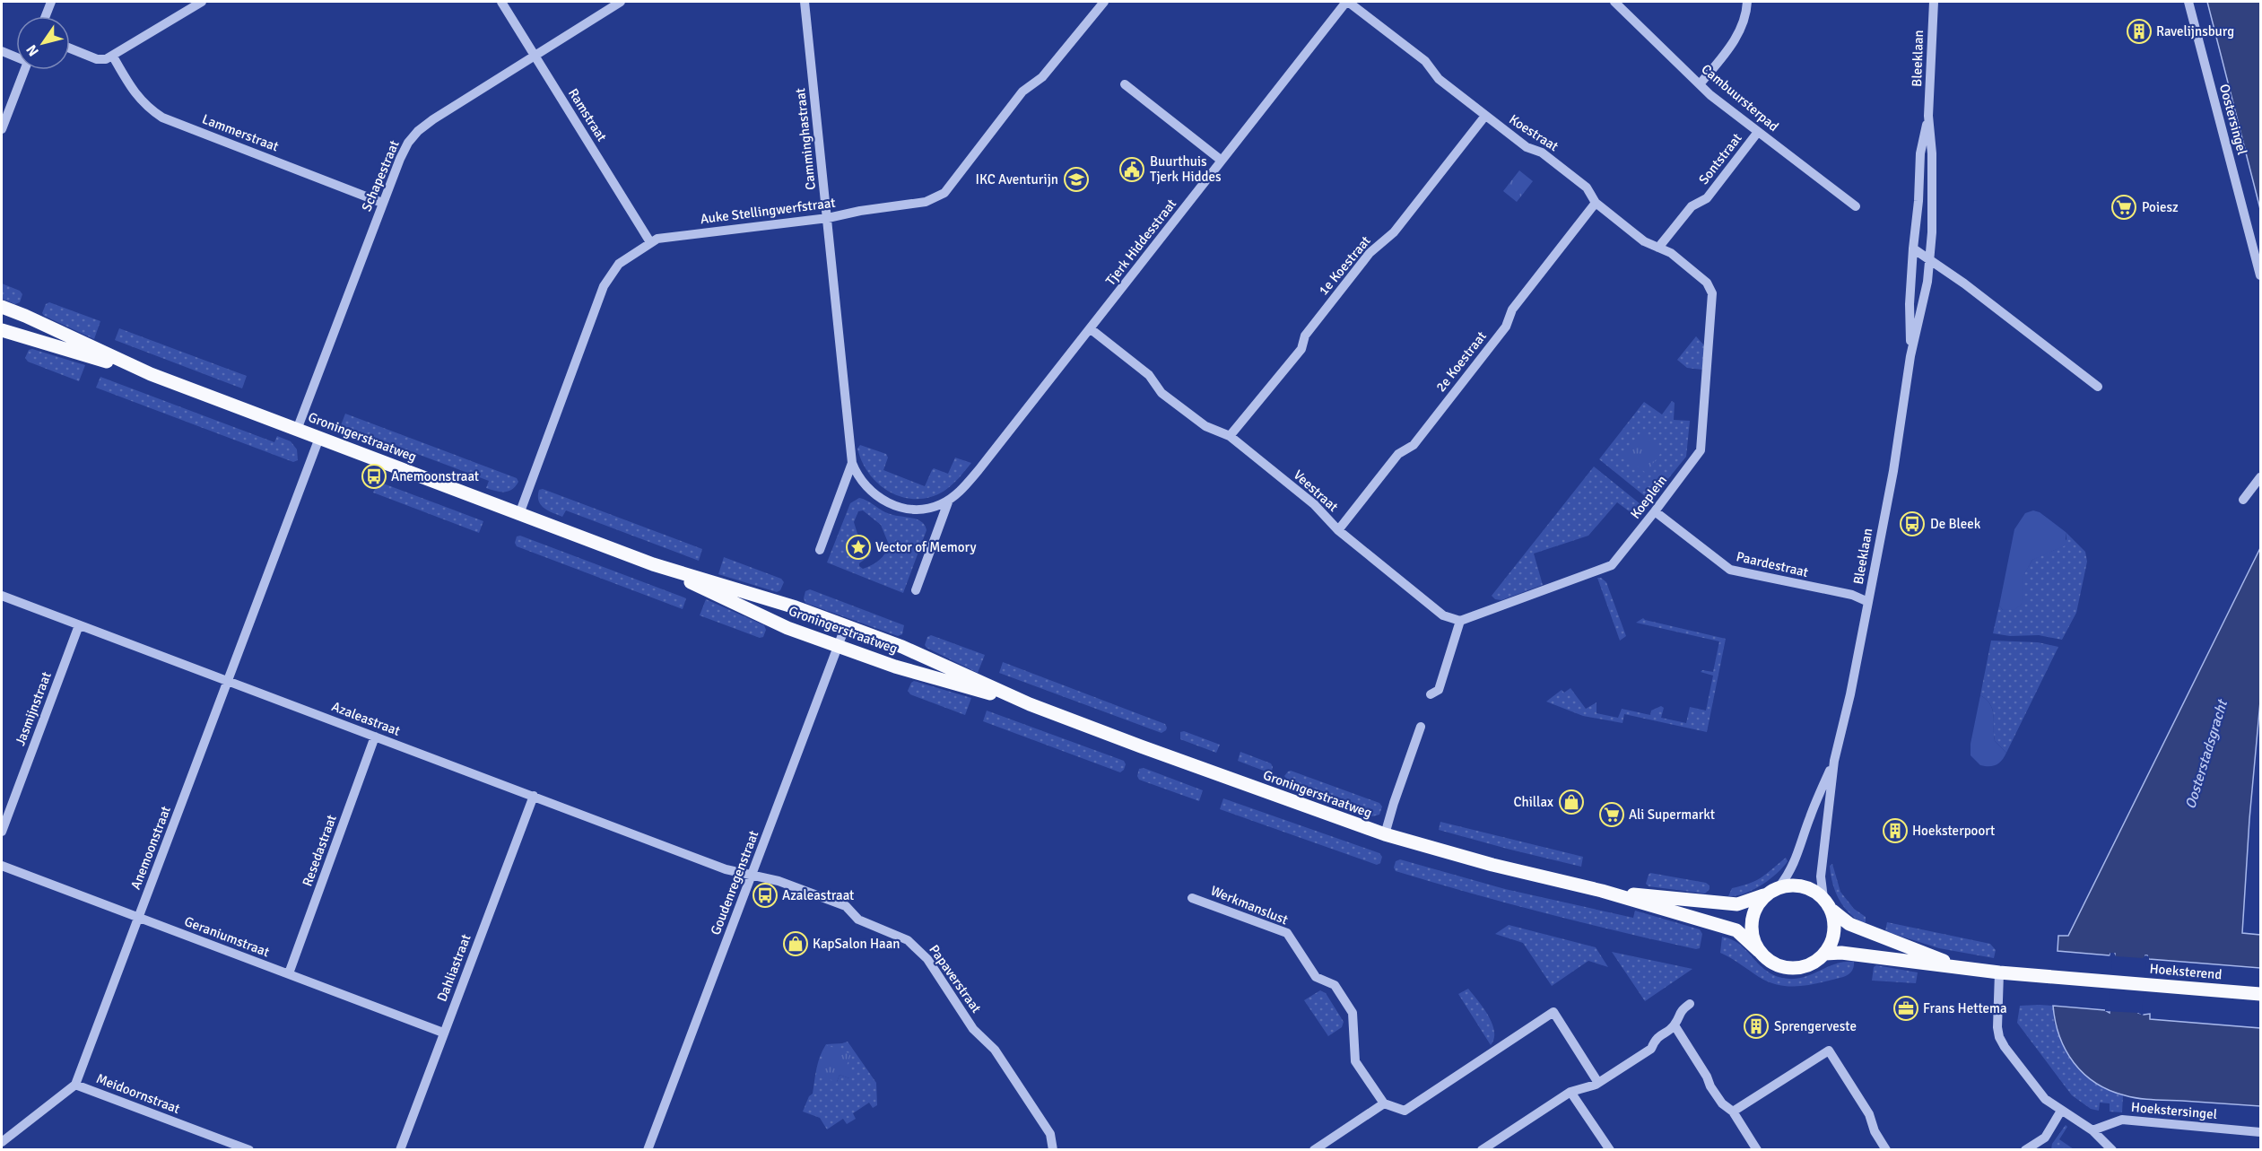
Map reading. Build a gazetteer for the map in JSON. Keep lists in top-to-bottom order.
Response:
{
  "streets": {
    "main road": ["Groningerstraatweg", "Hoeksterend"],
    "street": [
      "Bleeklaan",
      "Cambuursterpad",
      "Ramstraat",
      "Oostersingel",
      "Lammerstraat",
      "Koestraat",
      "Camminghastraat",
      "Sontstraat",
      "Schapestraat",
      "Auke Stellingwerfstraat",
      "Tjerk Hiddesstraat",
      "1e Koestraat",
      "2e Koestraat",
      "Veestraat",
      "Koeplein",
      "Paardestraat",
      "Jasmijnstraat",
      "Azaleastraat",
      "Anemoonstraat",
      "Resedastraat",
      "Goudenregenstraat",
      "Werkmanslust",
      "Geraniumstraat",
      "Dahliastraat",
      "Papaverstraat",
      "Meidoornstraat",
      "Hoekstersingel"
    ]
  },
  "crossings": [
    ["Bleeklaan", "Groningerstraatweg"],
    ["Bleeklaan", "Paardestraat"],
    ["Cambuursterpad", "Sontstraat"],
    ["Ramstraat", "Schapestraat"],
    ["Ramstraat", "Auke Stellingwerfstraat"],
    ["Lammerstraat", "Schapestraat"],
    ["Koestraat", "Sontstraat"],
    ["Koestraat", "Tjerk Hiddesstraat"],
    ["Koestraat", "1e Koestraat"],
    ["Koestraat", "2e Koestraat"],
    ["Koestraat", "Koeplein"],
    ["Camminghastraat", "Auke Stellingwerfstraat"],
    ["Schapestraat", "Groningerstraatweg"],
    ["Auke Stellingwerfstraat", "Groningerstraatweg"],
    ["Tjerk Hiddesstraat", "Veestraat"],
    ["1e Koestraat", "Veestraat"],
    ["2e Koestraat", "Veestraat"],
    ["Groningerstraatweg", "Anemoonstraat"],
    ["Groningerstraatweg", "Goudenregenstraat"],
    ["Veestraat", "Koeplein"],
    ["Koeplein", "Paardestraat"],
    ["Jasmijnstraat", "Azaleastraat"],
    ["Azaleastraat", "Anemoonstraat"],
    ["Azaleastraat", "Resedastraat"],
    ["Azaleastraat", "Goudenregenstraat"],
    ["Azaleastraat", "Dahliastraat"],
    ["Azaleastraat", "Papaverstraat"],
    ["Anemoonstraat", "Geraniumstraat"],
    ["Anemoonstraat", "Meidoornstraat"],
    ["Resedastraat", "Geraniumstraat"],
    ["Goudenregenstraat", "Papaverstraat"],
    ["Geraniumstraat", "Dahliastraat"]
  ],
  "water": ["Oosterstadsgracht"],
  "places": {
    "building": ["Ravelijnsburg", "Hoeksterpoort", "Sprengerveste"],
    "public building": ["Buurthuis Tjerk Hiddes"],
    "school or university": ["IKC Aventurijn"],
    "supermarket": ["Poiesz", "Ali Supermarkt"],
    "bus stop": ["Anemoonstraat", "De Bleek", "Azaleastraat"],
    "place": ["Vector of Memory"],
    "shop": ["Chillax", "KapSalon Haan"],
    "office": ["Frans Hettema"]
  },
  "north": "bottom left"
}
